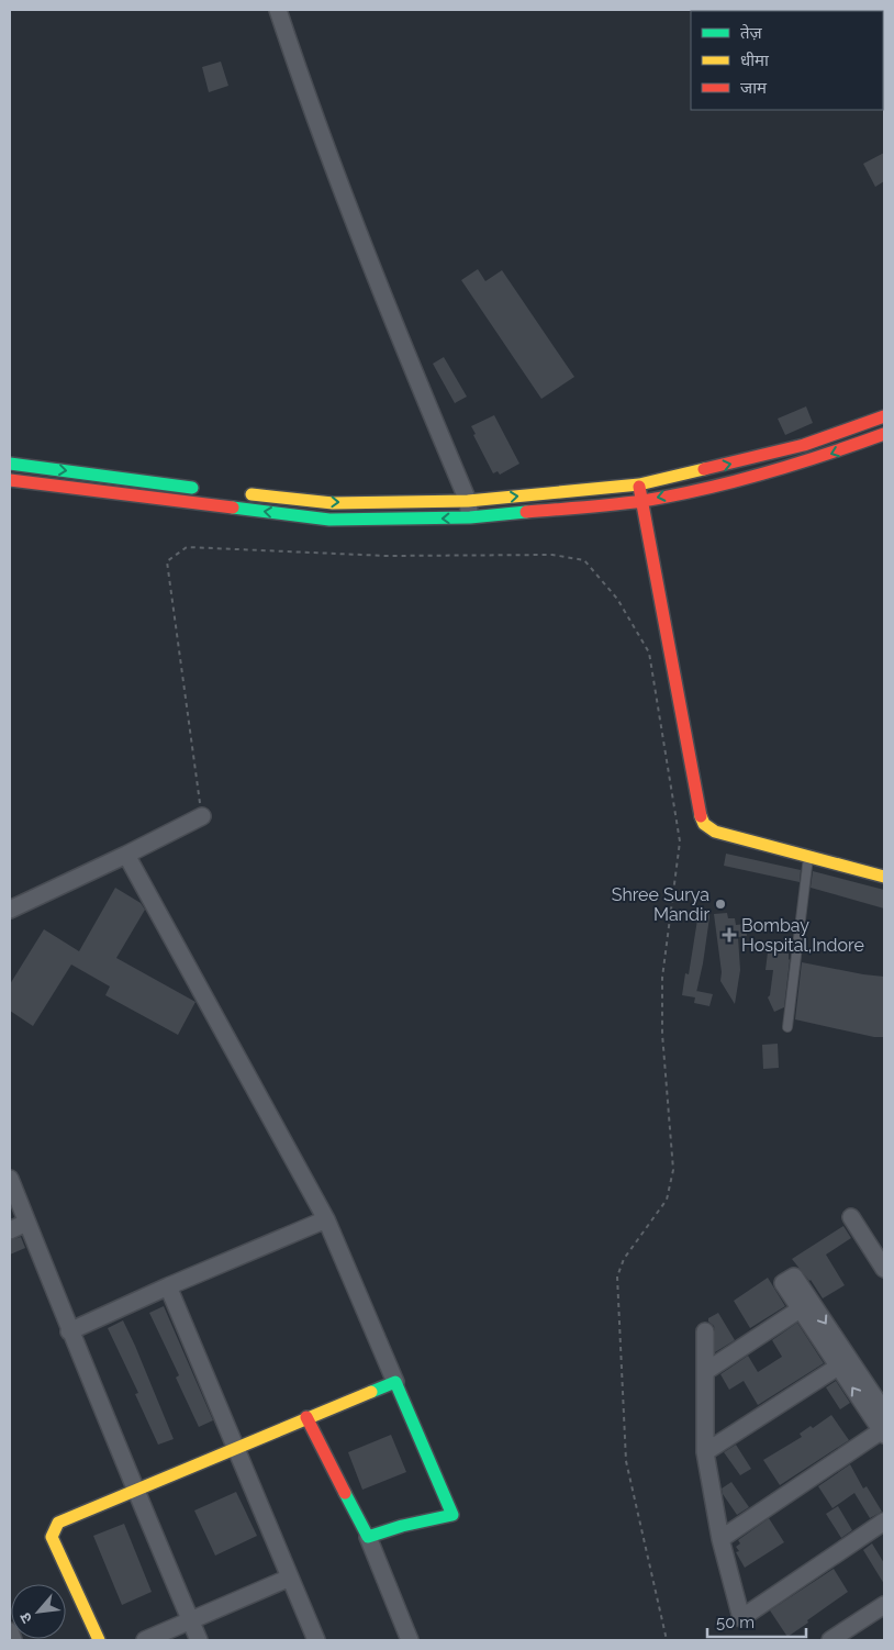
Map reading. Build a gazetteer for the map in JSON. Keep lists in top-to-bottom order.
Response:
{
  "places": {
    "other": ["Shree Surya Mandir"],
    "health": ["Bombay Hospital,Indore"]
  },
  "legend": ["तेज़", "धीमा", "जाम"],
  "scale_bar": "50 m",
  "north": "bottom left"
}
